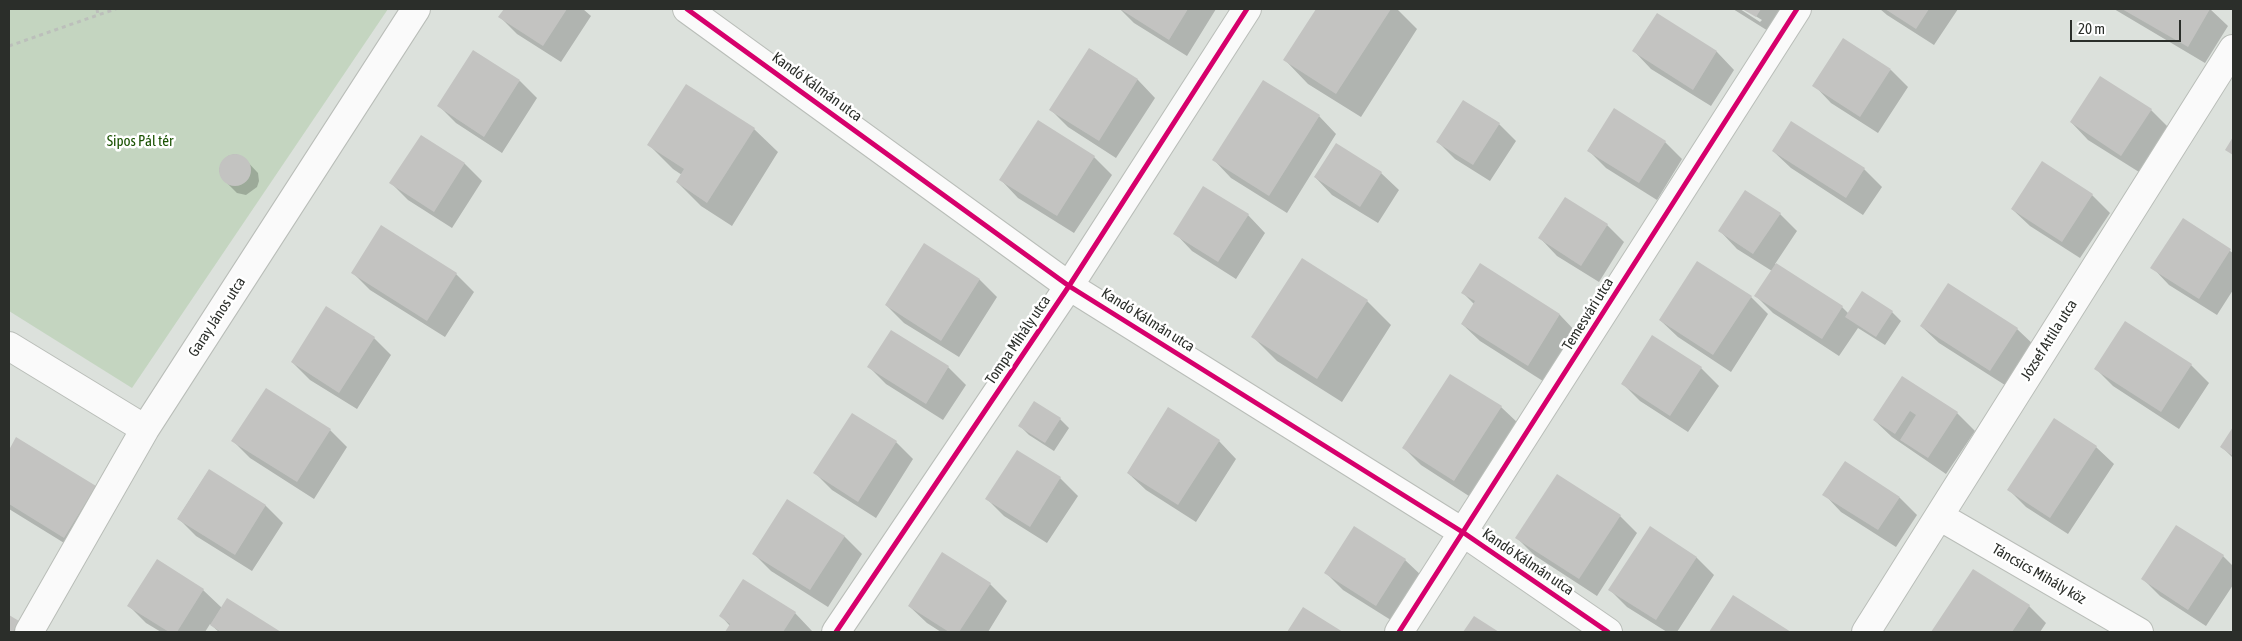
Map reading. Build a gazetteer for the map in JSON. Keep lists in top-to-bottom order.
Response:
{
  "streets": {
    "street": [
      "Kandó Kálmán utca",
      "Temesvári utca",
      "Garay János utca",
      "Tompa Mihály utca",
      "József Attila utca",
      "Táncsics Mihály köz"
    ]
  },
  "crossings": [
    ["Kandó Kálmán utca", "Temesvári utca"],
    ["Kandó Kálmán utca", "Tompa Mihály utca"],
    ["József Attila utca", "Táncsics Mihály köz"]
  ],
  "parks": ["Sipos Pál tér"],
  "scale_bar": "20 m"
}
